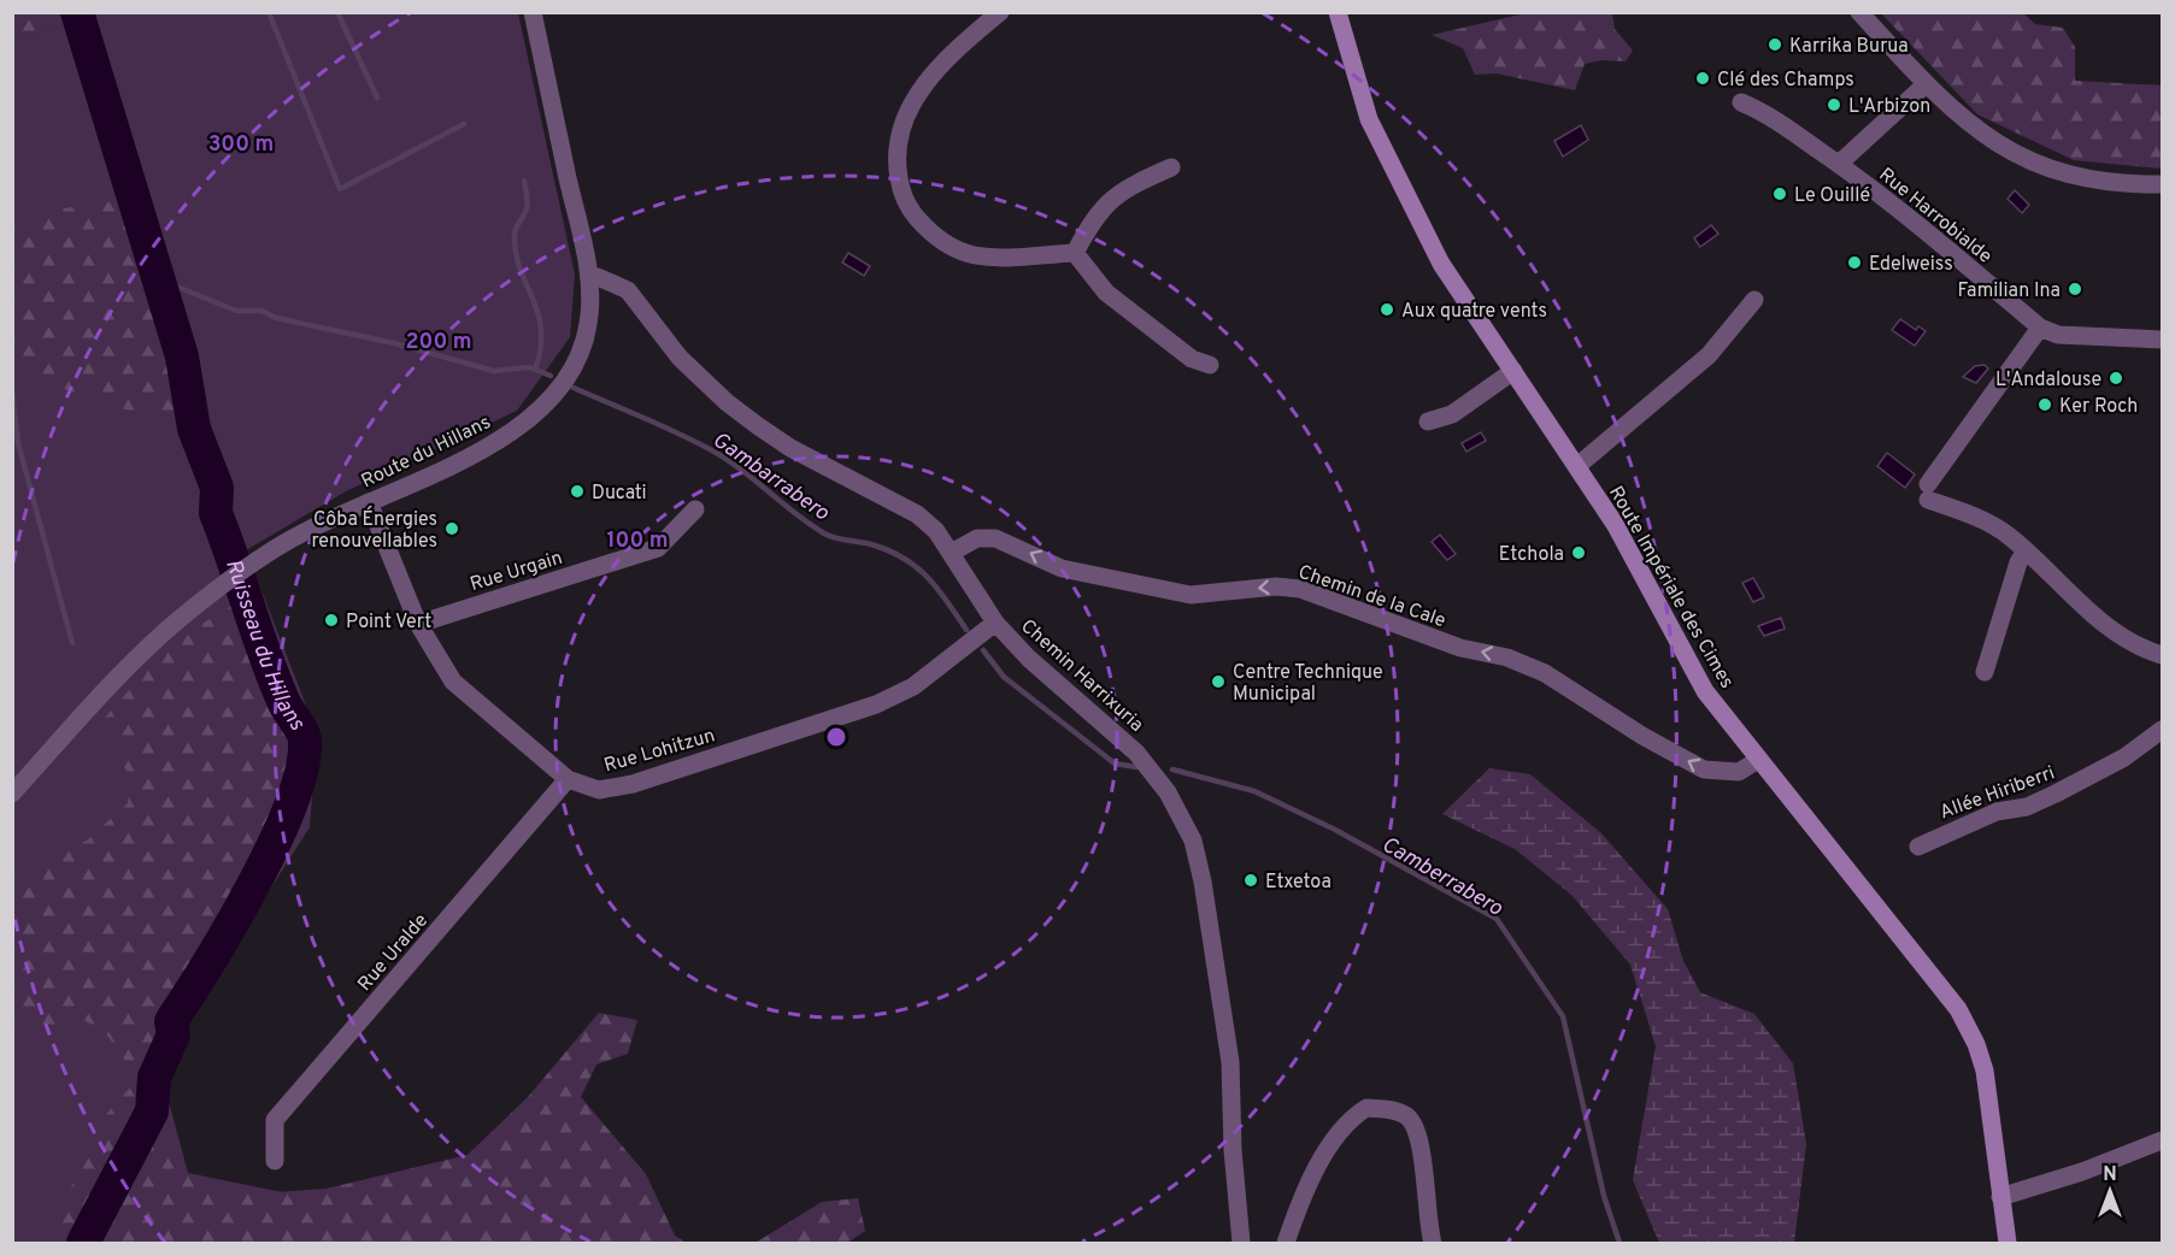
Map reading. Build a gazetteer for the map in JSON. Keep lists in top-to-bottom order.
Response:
{
  "streets": {
    "main road": ["Route Impériale des Cimes"],
    "street": [
      "Rue Harrobialde",
      "Route du Hillans",
      "Rue Urgain",
      "Chemin de la Cale",
      "Chemin Harrixuria",
      "Rue Lohitzun",
      "Allée Hiriberri",
      "Rue Uralde"
    ]
  },
  "crossings": [
    ["Route du Hillans", "Chemin Harrixuria"],
    ["Route du Hillans", "Rue Lohitzun"],
    ["Rue Urgain", "Rue Lohitzun"],
    ["Route Impériale des Cimes", "Chemin de la Cale"],
    ["Chemin de la Cale", "Chemin Harrixuria"],
    ["Chemin Harrixuria", "Rue Lohitzun"],
    ["Rue Lohitzun", "Rue Uralde"]
  ],
  "one_way": ["Chemin de la Cale"],
  "water": ["Gambarrabero", "Ruisseau du Hillans", "Camberrabero"],
  "places": [
    "Karrika Burua",
    "Clé des Champs",
    "L'Arbizon",
    "Le Ouillé",
    "Edelweiss",
    "Familian Ina",
    "Aux quatre vents",
    "L'Andalouse",
    "Ker Roch",
    "Ducati",
    "Côba Énergies renouvellables",
    "Etchola",
    "Point Vert",
    "Centre Technique Municipal",
    "Etxetoa"
  ],
  "north": "top",
  "rings": ["300 m", "200 m", "100 m"]
}
